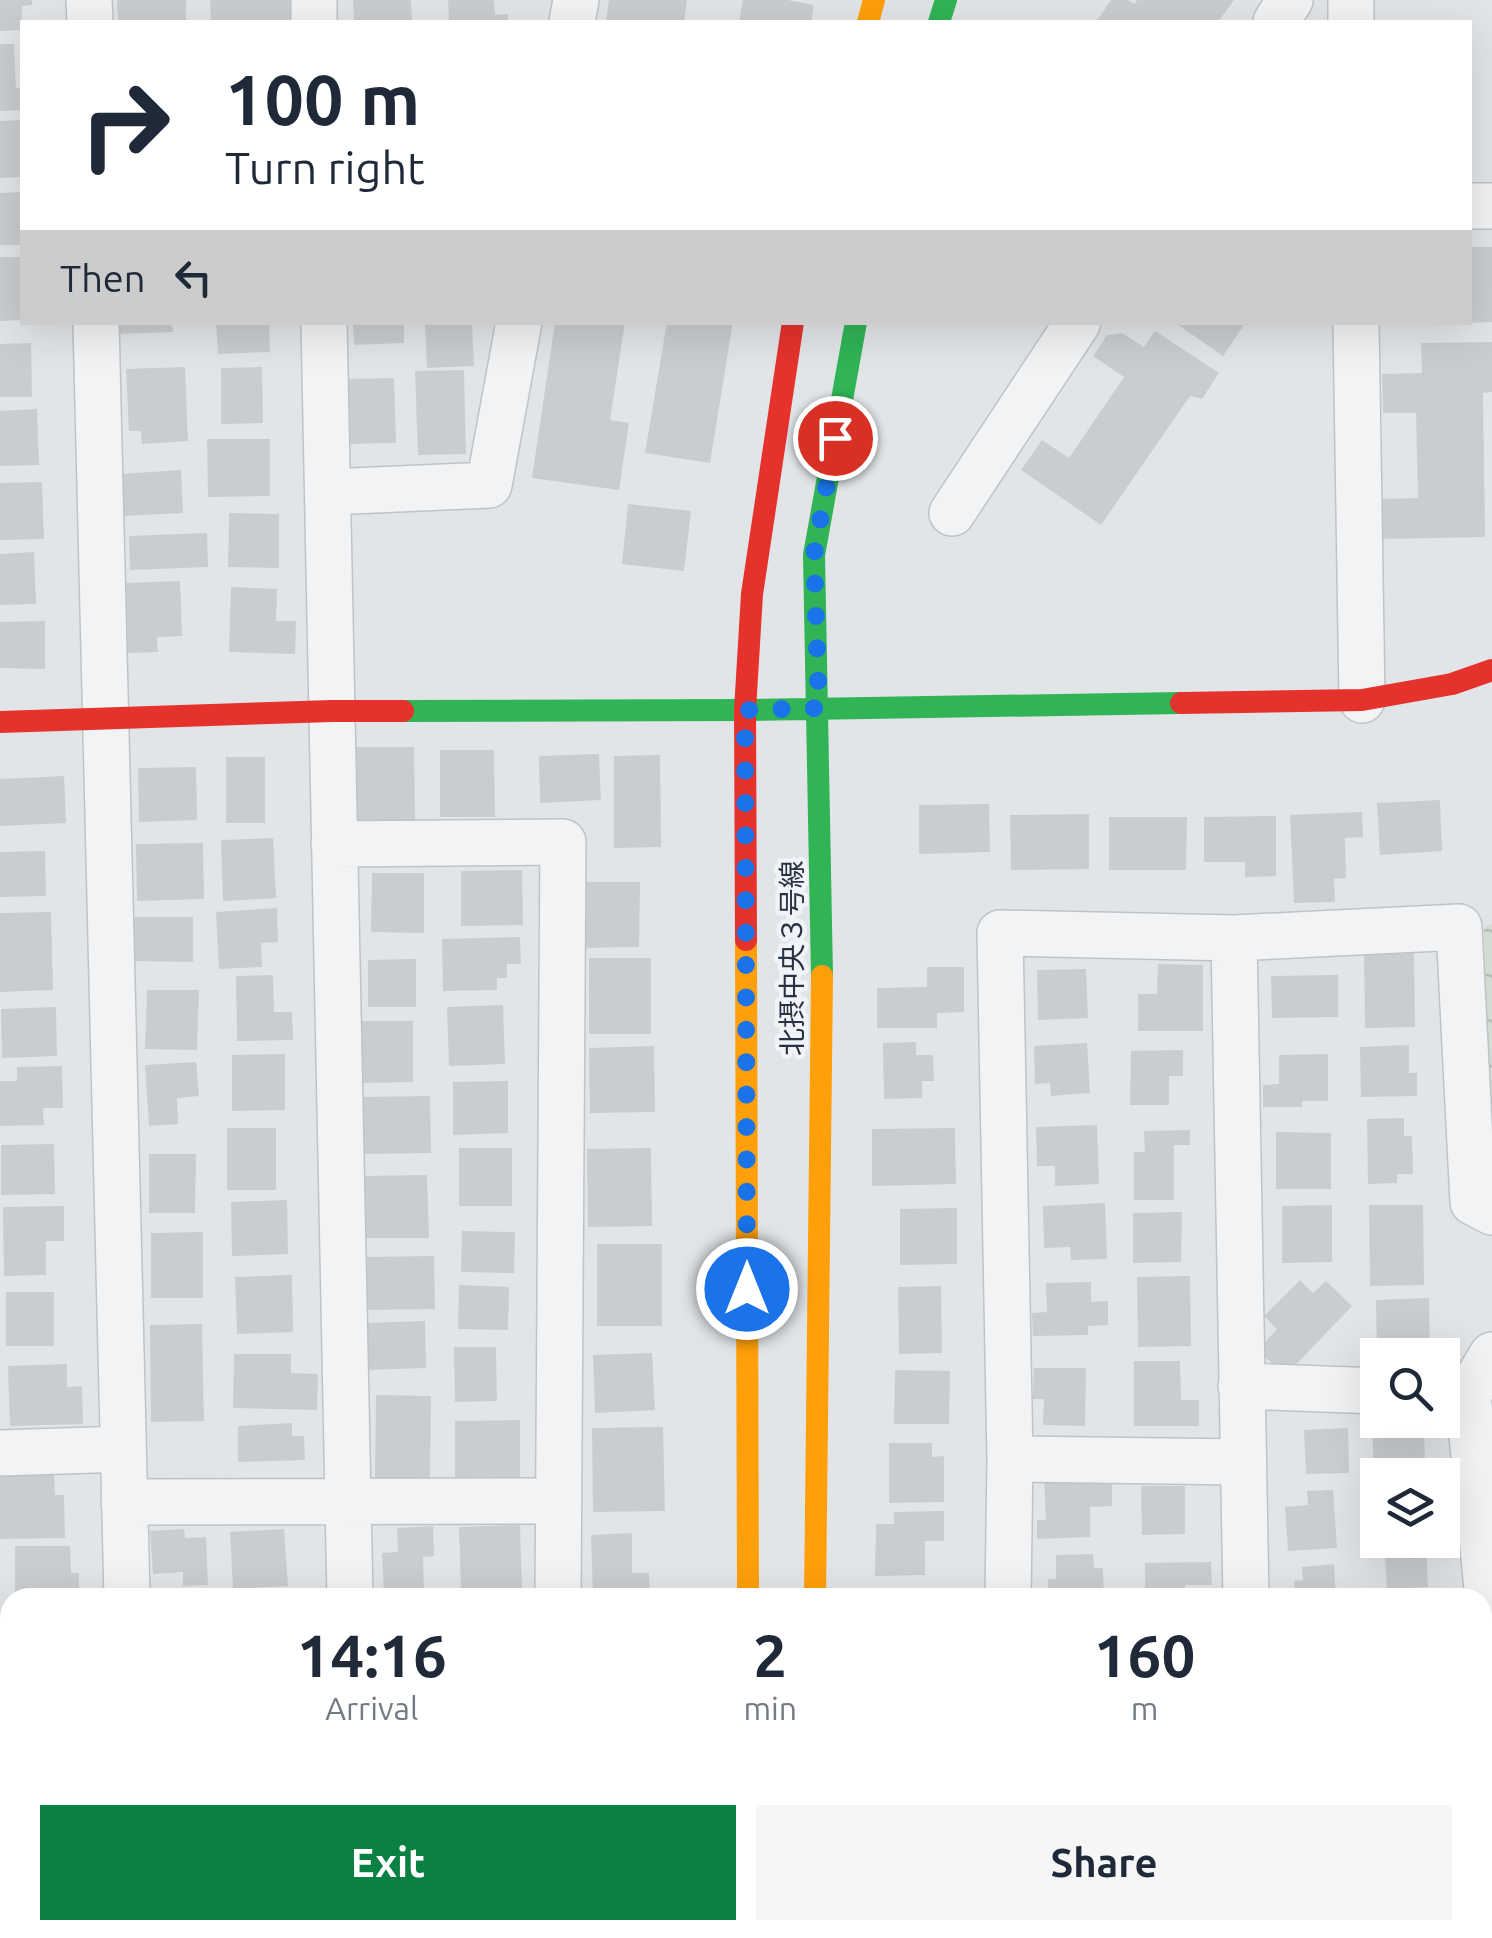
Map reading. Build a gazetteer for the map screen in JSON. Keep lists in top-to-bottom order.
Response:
{
  "streets": {
    "street": ["北摂中央３号線"]
  },
  "page": {
    "turn": ["100 m", "Turn right"],
    "then": "Then",
    "eta": [
      "14:16",
      "Arrival",
      "2",
      "min",
      "160",
      "m"
    ],
    "buttons": ["Exit", "Share"]
  }
}
